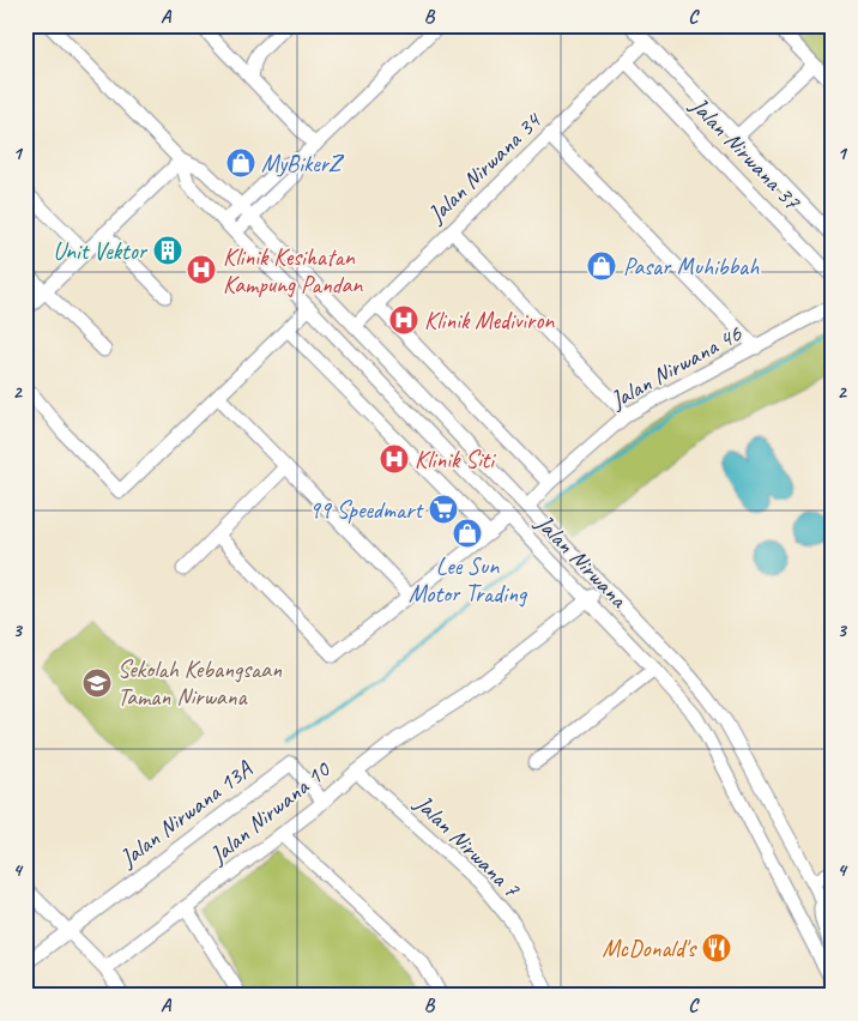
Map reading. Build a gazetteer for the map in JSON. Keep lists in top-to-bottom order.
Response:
{
  "streets": {
    "street": [
      "Jalan Nirwana 37",
      "Jalan Nirwana 34",
      "Jalan Nirwana 46",
      "Jalan Nirwana",
      "Jalan Nirwana 10",
      "Jalan Nirwana 13A",
      "Jalan Nirwana 7"
    ]
  },
  "crossings": [
    ["Jalan Nirwana 37", "Jalan Nirwana 34"],
    ["Jalan Nirwana 34", "Jalan Nirwana"],
    ["Jalan Nirwana 46", "Jalan Nirwana"],
    ["Jalan Nirwana", "Jalan Nirwana 10"],
    ["Jalan Nirwana 10", "Jalan Nirwana 13A"],
    ["Jalan Nirwana 10", "Jalan Nirwana 7"]
  ],
  "places": {
    "shop": ["MyBikerZ", "Pasar Muhibbah", "Lee Sun Motor Trading"],
    "building": ["Unit Vektor"],
    "hospital": ["Klinik Kesihatan Kampung Pandan", "Klinik Mediviron", "Klinik Siti"],
    "supermarket": ["99 Speedmart"],
    "school or university": ["Sekolah Kebangsaan Taman Nirwana"],
    "restaurant": ["McDonald's"]
  },
  "grid": {
    "columns": ["A", "B", "C"],
    "rows": [
      "1",
      "2",
      "3",
      "4"
    ]
  }
}
